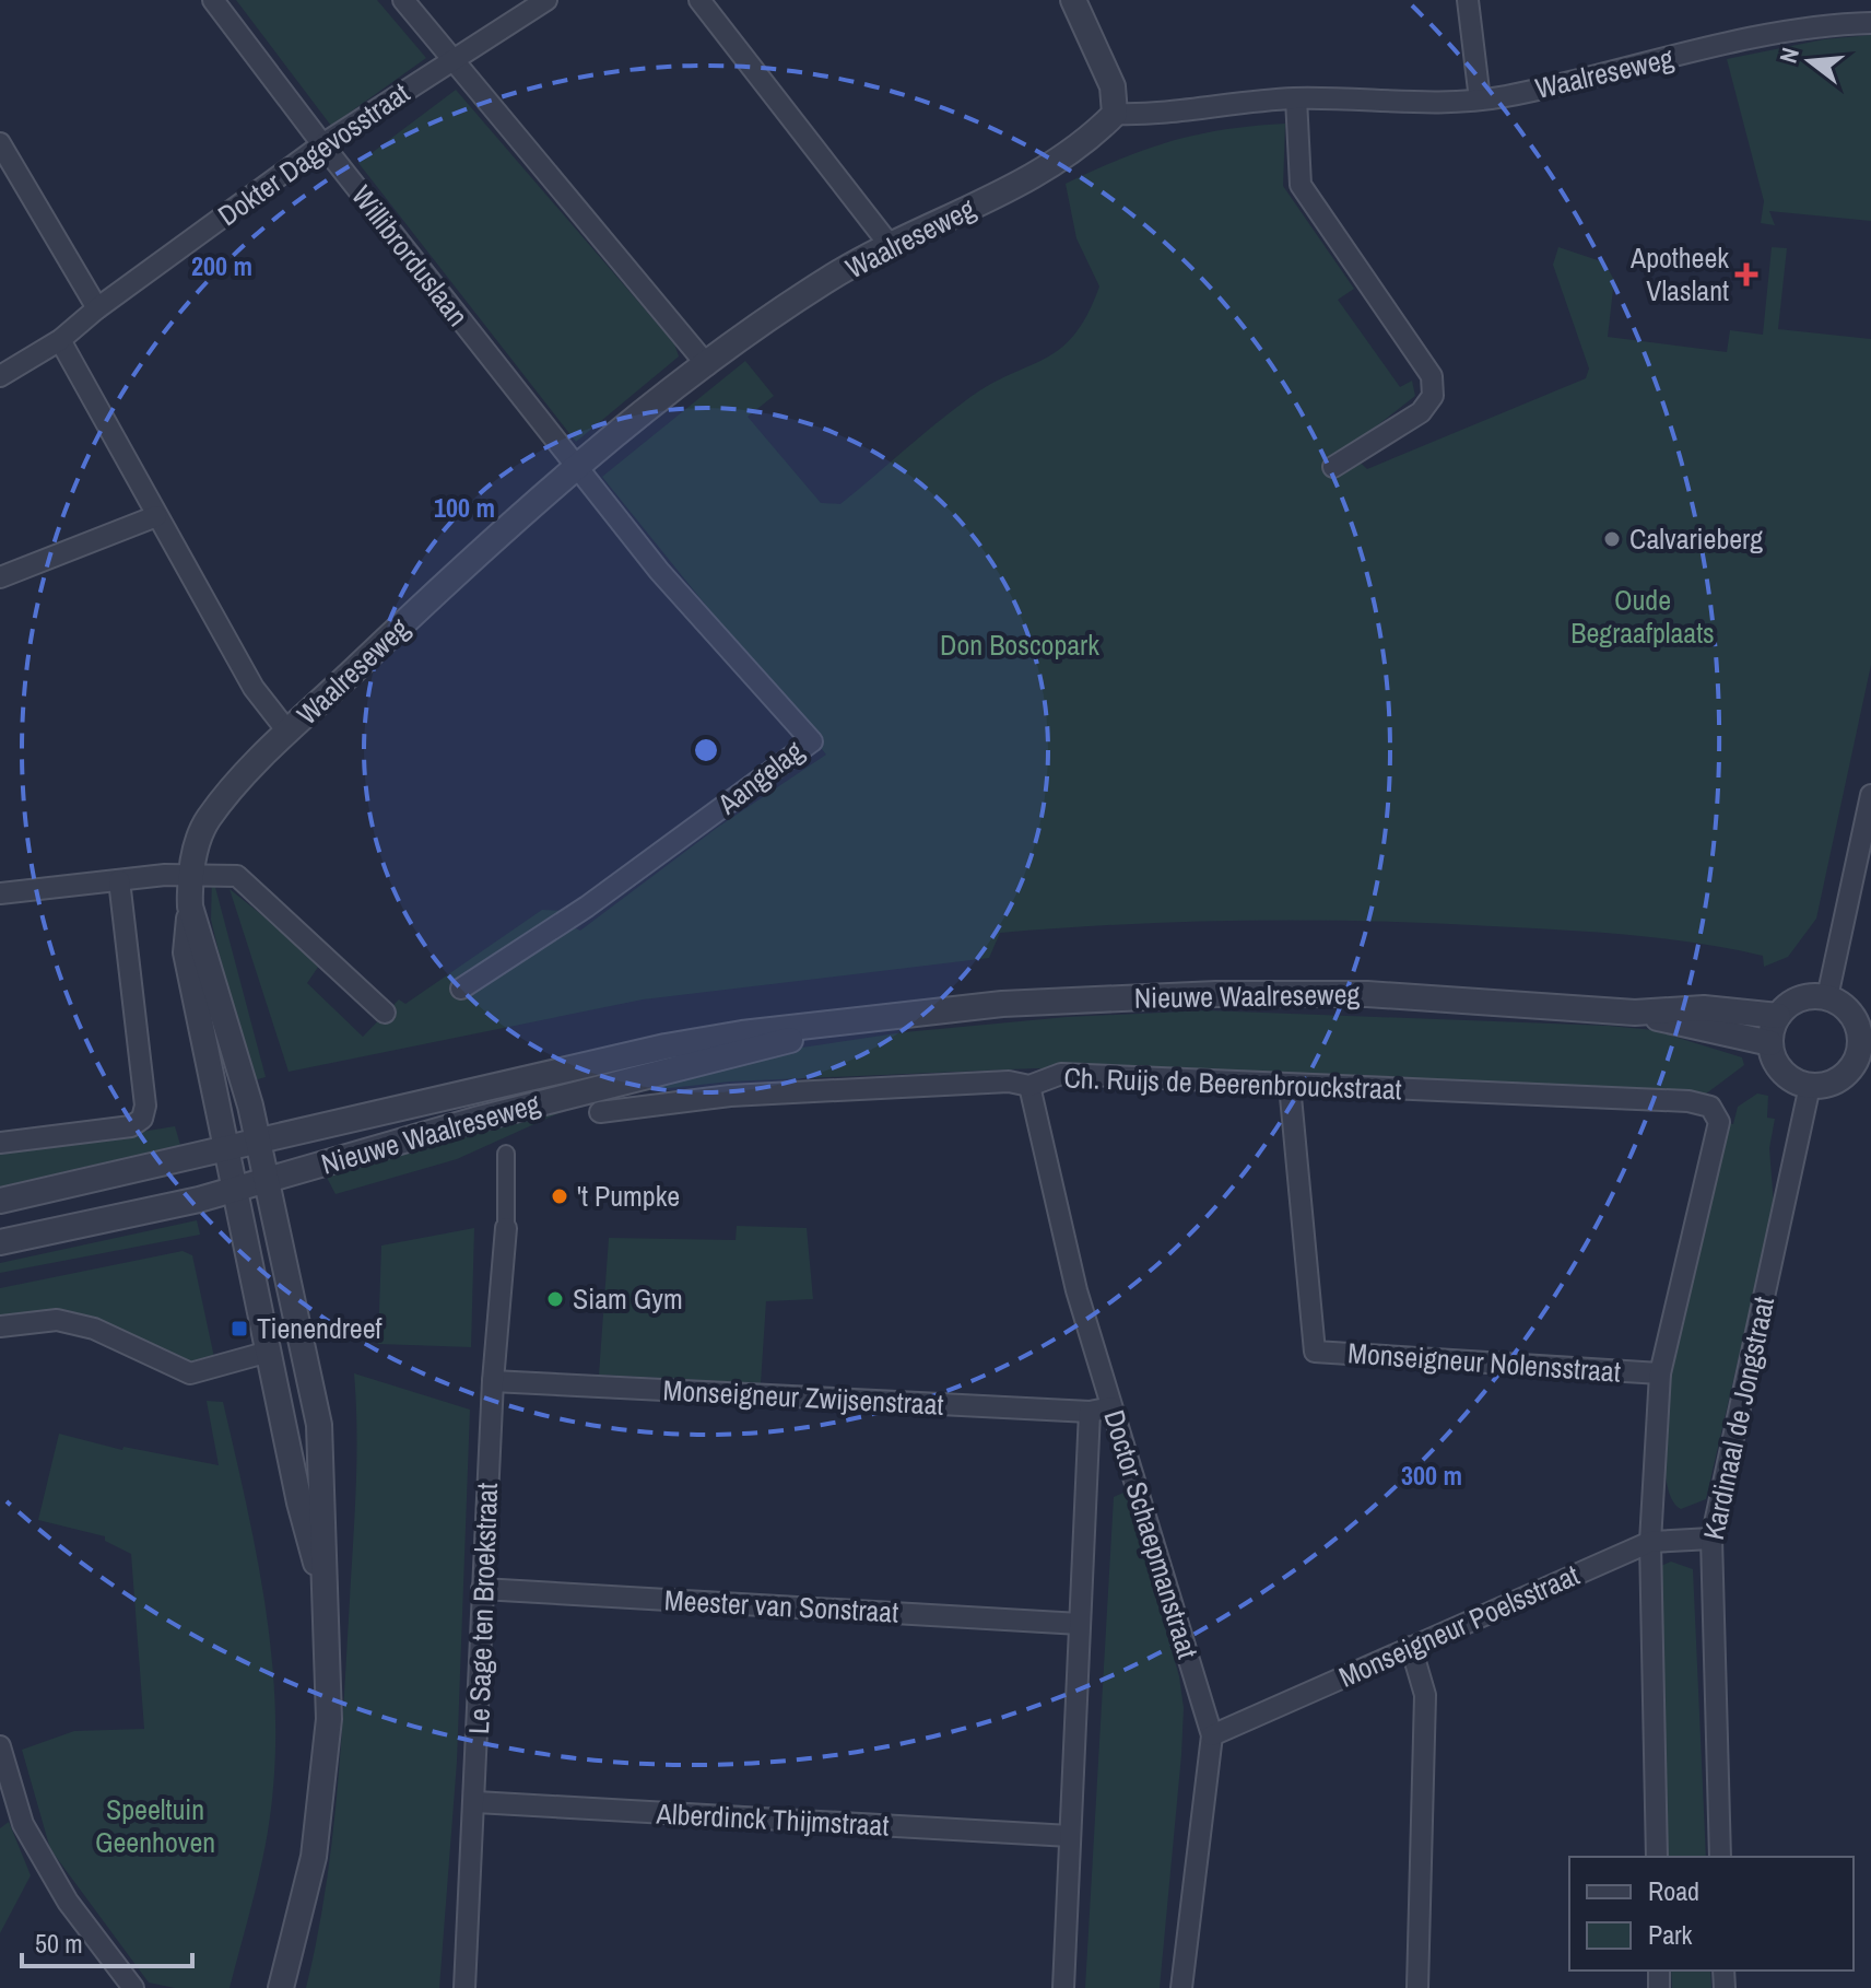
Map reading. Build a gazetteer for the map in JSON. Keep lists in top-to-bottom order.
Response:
{
  "streets": {
    "street": [
      "Waalreseweg",
      "Dokter Dagevosstraat",
      "Willibrorduslaan",
      "Aangelag",
      "Nieuwe Waalreseweg",
      "Ch. Ruijs de Beerenbrouckstraat",
      "Monseigneur Nolensstraat",
      "Monseigneur Zwijsenstraat",
      "Kardinaal de Jongstraat",
      "Doctor Schaepmanstraat",
      "Meester van Sonstraat",
      "Le Sage ten Broekstraat",
      "Monseigneur Poelsstraat",
      "Alberdinck Thijmstraat"
    ]
  },
  "crossings": [
    ["Waalreseweg", "Willibrorduslaan"],
    ["Waalreseweg", "Aangelag"],
    ["Waalreseweg", "Nieuwe Waalreseweg"],
    ["Dokter Dagevosstraat", "Willibrorduslaan"],
    ["Willibrorduslaan", "Aangelag"],
    ["Nieuwe Waalreseweg", "Kardinaal de Jongstraat"],
    ["Ch. Ruijs de Beerenbrouckstraat", "Monseigneur Nolensstraat"],
    ["Ch. Ruijs de Beerenbrouckstraat", "Doctor Schaepmanstraat"],
    ["Monseigneur Zwijsenstraat", "Doctor Schaepmanstraat"],
    ["Monseigneur Zwijsenstraat", "Le Sage ten Broekstraat"],
    ["Kardinaal de Jongstraat", "Monseigneur Poelsstraat"],
    ["Doctor Schaepmanstraat", "Meester van Sonstraat"],
    ["Doctor Schaepmanstraat", "Monseigneur Poelsstraat"],
    ["Doctor Schaepmanstraat", "Alberdinck Thijmstraat"],
    ["Meester van Sonstraat", "Le Sage ten Broekstraat"],
    ["Le Sage ten Broekstraat", "Alberdinck Thijmstraat"]
  ],
  "parks": ["Oude Begraafplaats", "Don Boscopark", "Speeltuin Geenhoven"],
  "places": {
    "health": ["Apotheek Vlaslant"],
    "other": ["Calvarieberg", "'t Pumpke", "Siam Gym"],
    "transit": ["Tienendreef"]
  },
  "legend": ["Road", "Park"],
  "scale_bar": "50 m",
  "north": "left",
  "rings": ["200 m", "100 m", "300 m"]
}
